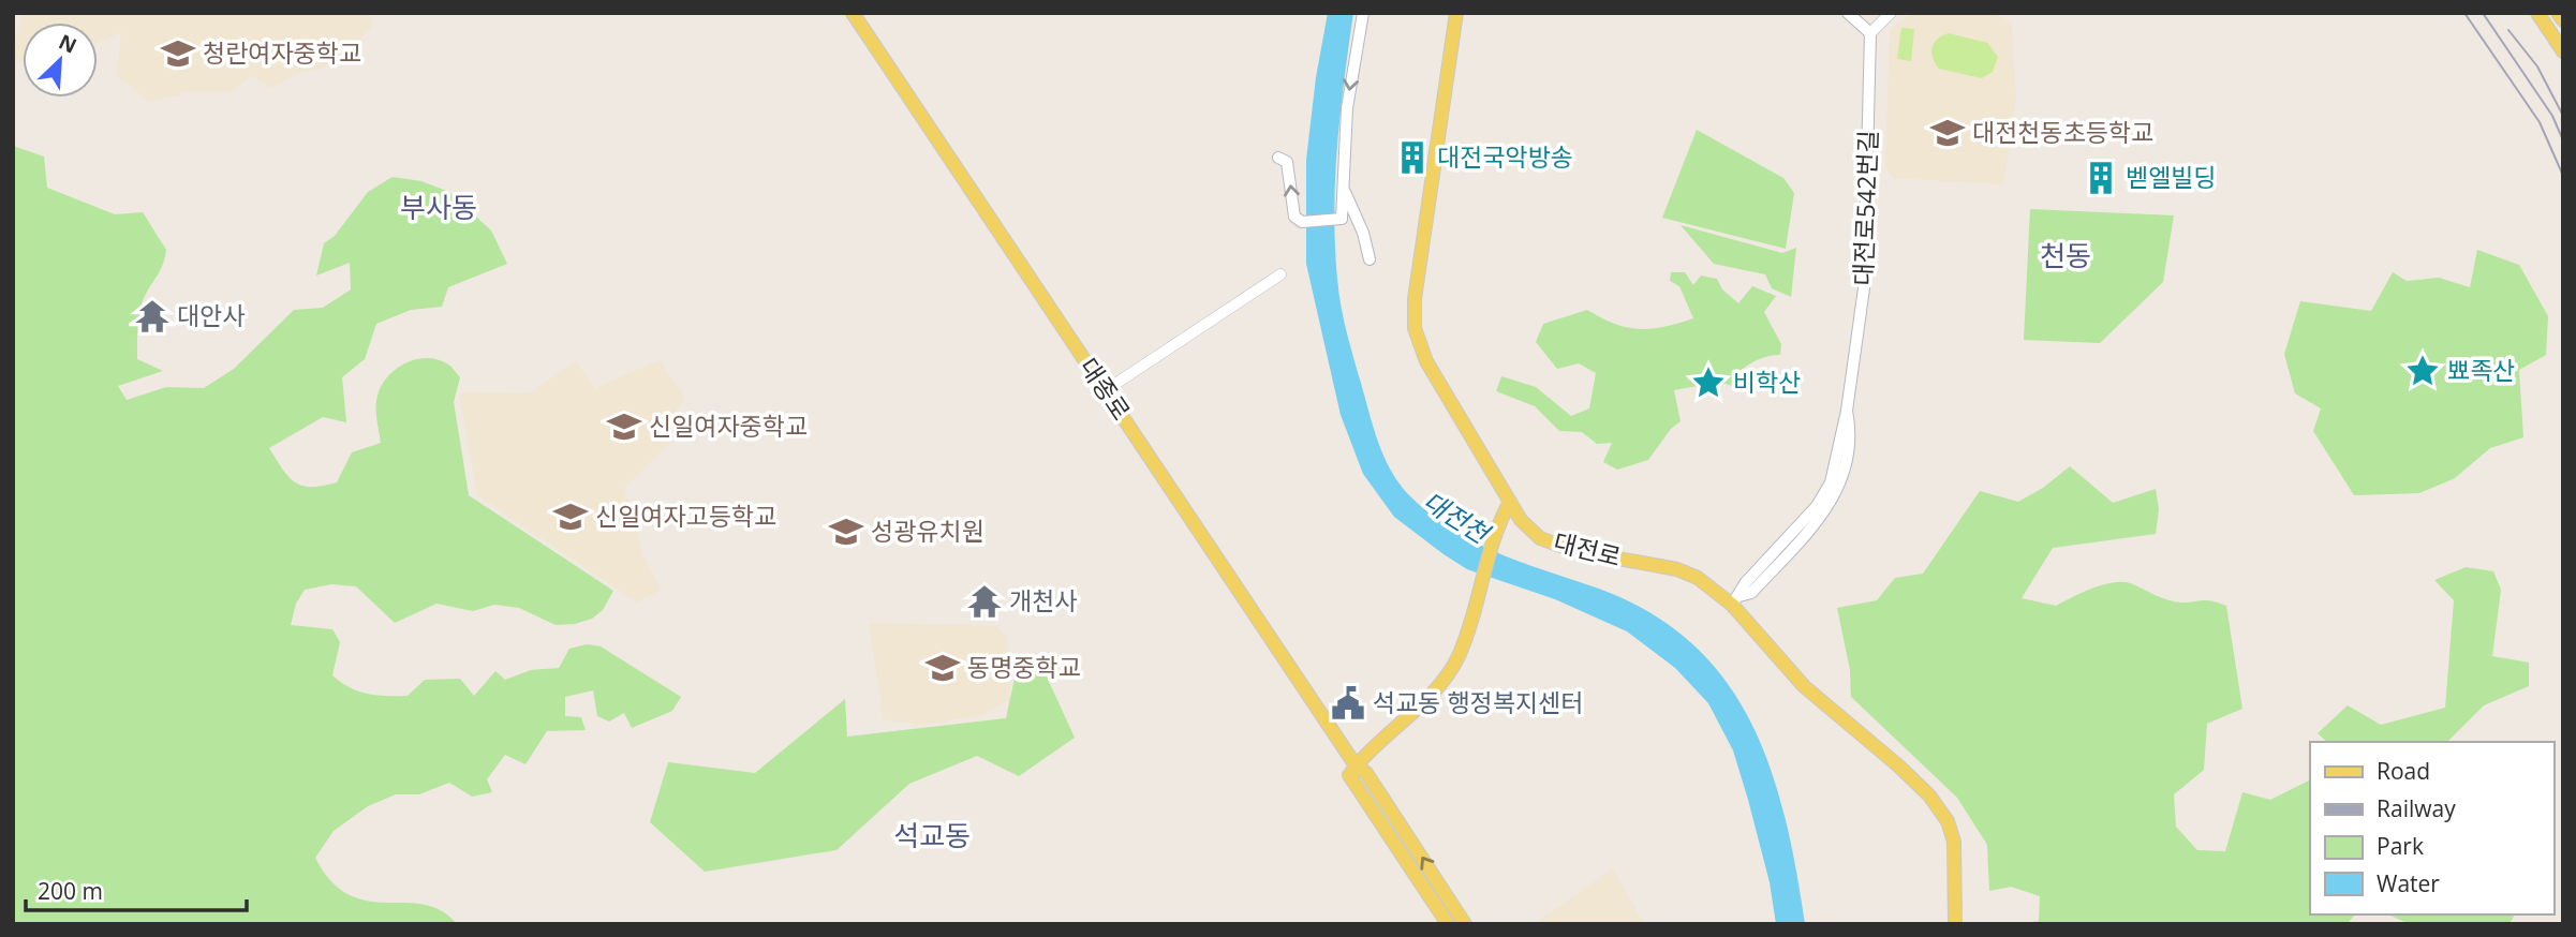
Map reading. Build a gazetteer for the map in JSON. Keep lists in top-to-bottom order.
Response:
{
  "streets": {
    "main road": ["대전로542번길", "대종로", "대전로"]
  },
  "crossings": [
    ["대전로542번길", "대전로"]
  ],
  "districts": ["부사동", "천동", "석교동"],
  "water": ["대전천"],
  "places": {
    "school or university": [
      "청란여자중학교",
      "대전천동초등학교",
      "신일여자중학교",
      "신일여자고등학교",
      "성광유치원",
      "동명중학교"
    ],
    "building": ["대전국악방송", "벧엘빌딩"],
    "temple": ["대안사", "개천사"],
    "place": ["뾰족산", "비학산"],
    "public building": ["석교동 행정복지센터"]
  },
  "legend": [
    "Road",
    "Railway",
    "Park",
    "Water"
  ],
  "scale_bar": "200 m",
  "north": "top right"
}
